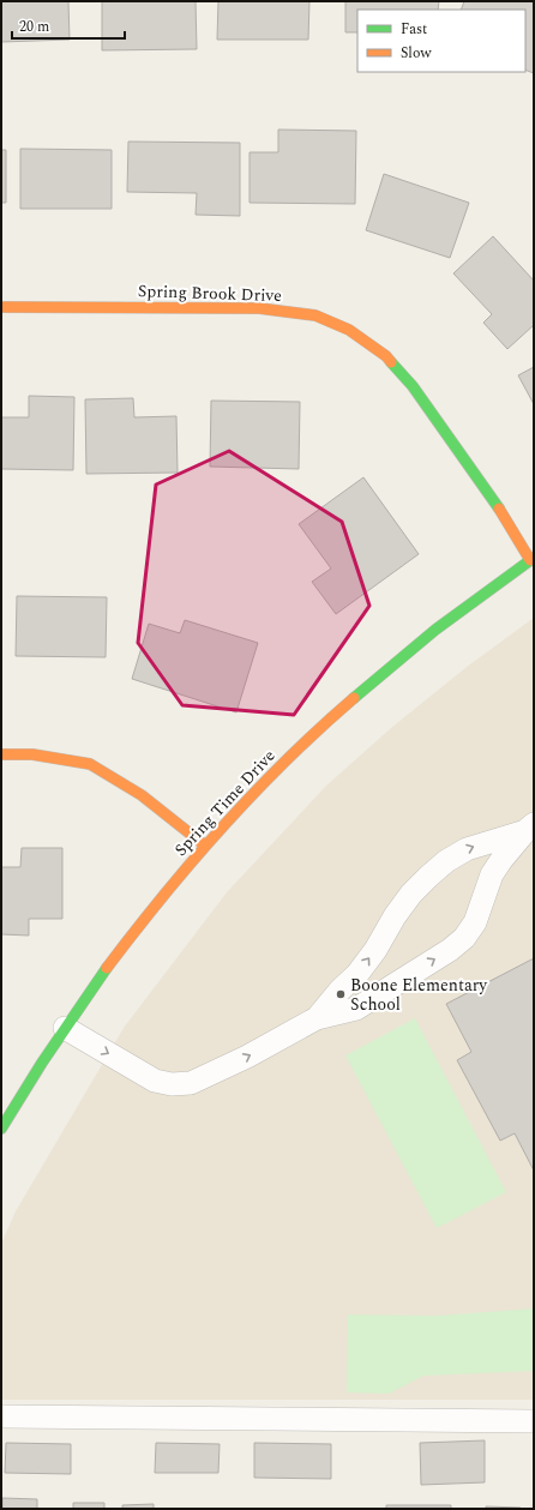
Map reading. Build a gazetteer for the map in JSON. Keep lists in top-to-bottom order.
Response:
{
  "streets": {
    "street": ["Spring Brook Drive", "Spring Time Drive"]
  },
  "crossings": [
    ["Spring Brook Drive", "Spring Time Drive"]
  ],
  "places": ["Boone Elementary School"],
  "legend": ["Fast", "Slow"],
  "scale_bar": "20 m"
}
